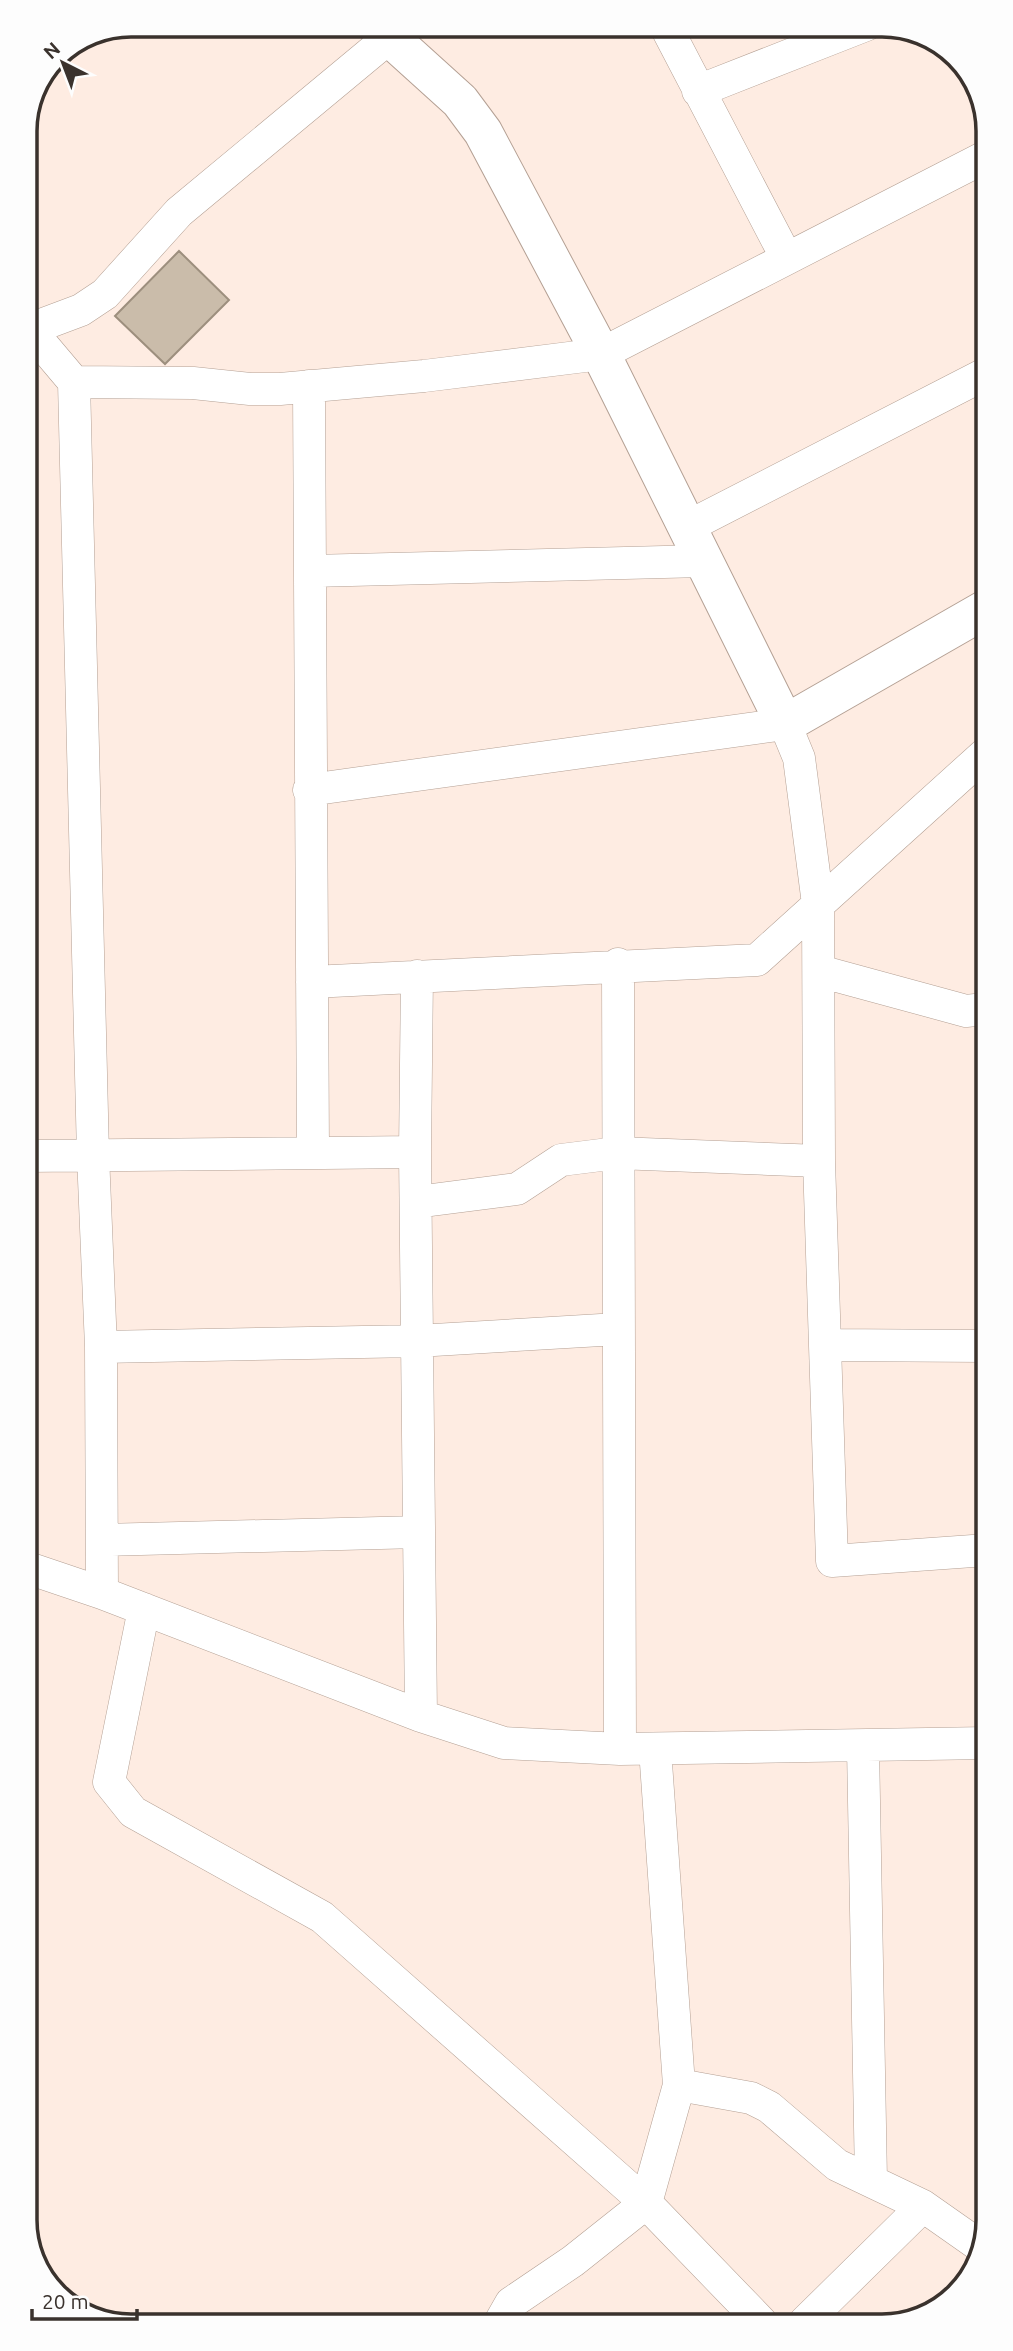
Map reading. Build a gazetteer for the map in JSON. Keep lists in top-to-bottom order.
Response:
{
  "scale_bar": "20 m",
  "north": "top left"
}
